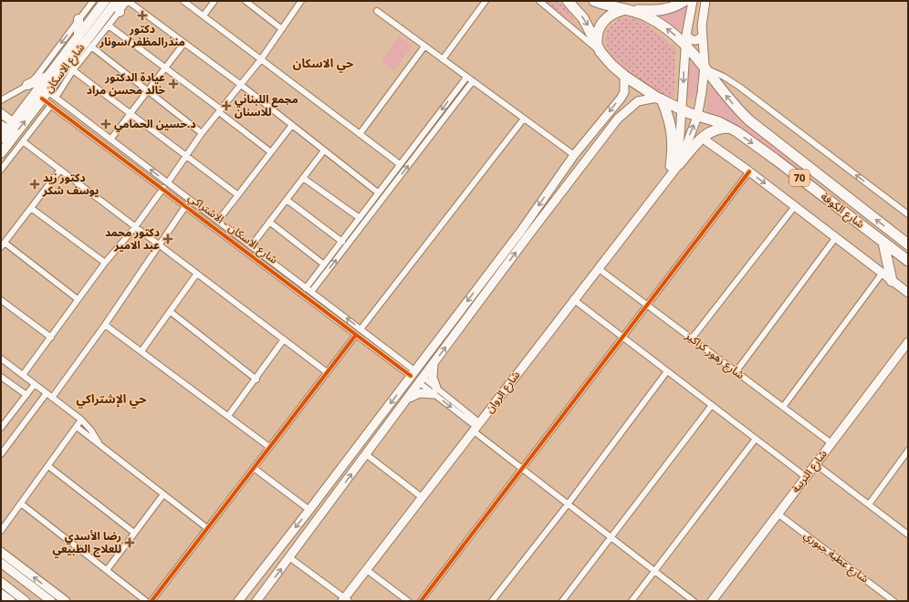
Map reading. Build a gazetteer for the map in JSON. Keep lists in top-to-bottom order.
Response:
{
  "streets": {
    "highway": ["70", "شارع الكوفة"],
    "main road": ["شارع الاسكان", "شارع الروان", "شارع التربية"],
    "street": ["شارع الاسكان - الاشتراكي", "شارع زهور كزاكيز", "شارع عطية جبوري"]
  },
  "crossings": [
    ["شارع الاسكان", "شارع الاسكان - الاشتراكي"],
    ["70", "شارع الكوفة"],
    ["70", "شارع الروان"],
    ["شارع الكوفة", "شارع الروان"],
    ["شارع زهور كزاكيز", "شارع الروان"],
    ["شارع زهور كزاكيز", "شارع التربية"],
    ["شارع التربية", "شارع عطية جبوري"]
  ],
  "districts": ["حي الاسكان", "حي الإشتراكي"],
  "places": {
    "health": [
      "دكتور منذرالمظفر/سونار",
      "عيادة الدكتور خالد محسن مراد",
      "مجمع اللبناني للاسنان",
      "د.حسين الحمامي",
      "دكتور زيد يوسف شكر",
      "دكتور محمد عبد الامير",
      "رضا الأسدي للعلاج الطبيعي"
    ]
  }
}
